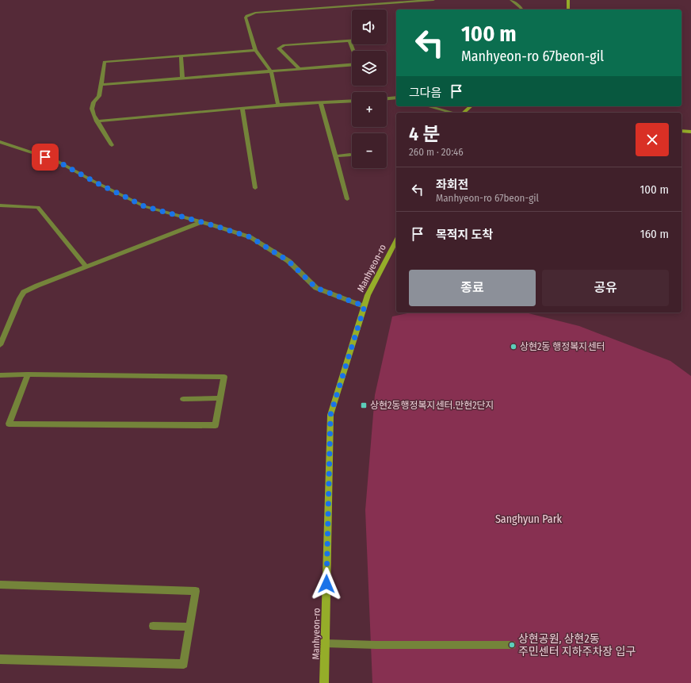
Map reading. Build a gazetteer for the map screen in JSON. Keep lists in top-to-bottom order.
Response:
{
  "streets": {
    "street": ["Manhyeon-ro"]
  },
  "parks": ["Sanghyun Park"],
  "places": {
    "other": ["상현2동 행정복지센터", "상현공원, 상현2동 주민센터 지하주차장 입구"],
    "transit": ["상현2동행정복지센터.만현2단지"]
  },
  "page": {
    "map_buttons": ["+", "−"],
    "turn": ["100 m", "Manhyeon-ro 67beon-gil"],
    "then": "그다음",
    "heading": ["4 분", "260 m · 20:46"],
    "list": [
      {
        "name": "좌회전",
        "note": "Manhyeon-ro 67beon-gil",
        "value": "100 m"
      },
      {
        "name": "목적지 도착",
        "value": "160 m"
      }
    ],
    "buttons": ["종료", "공유"]
  }
}
